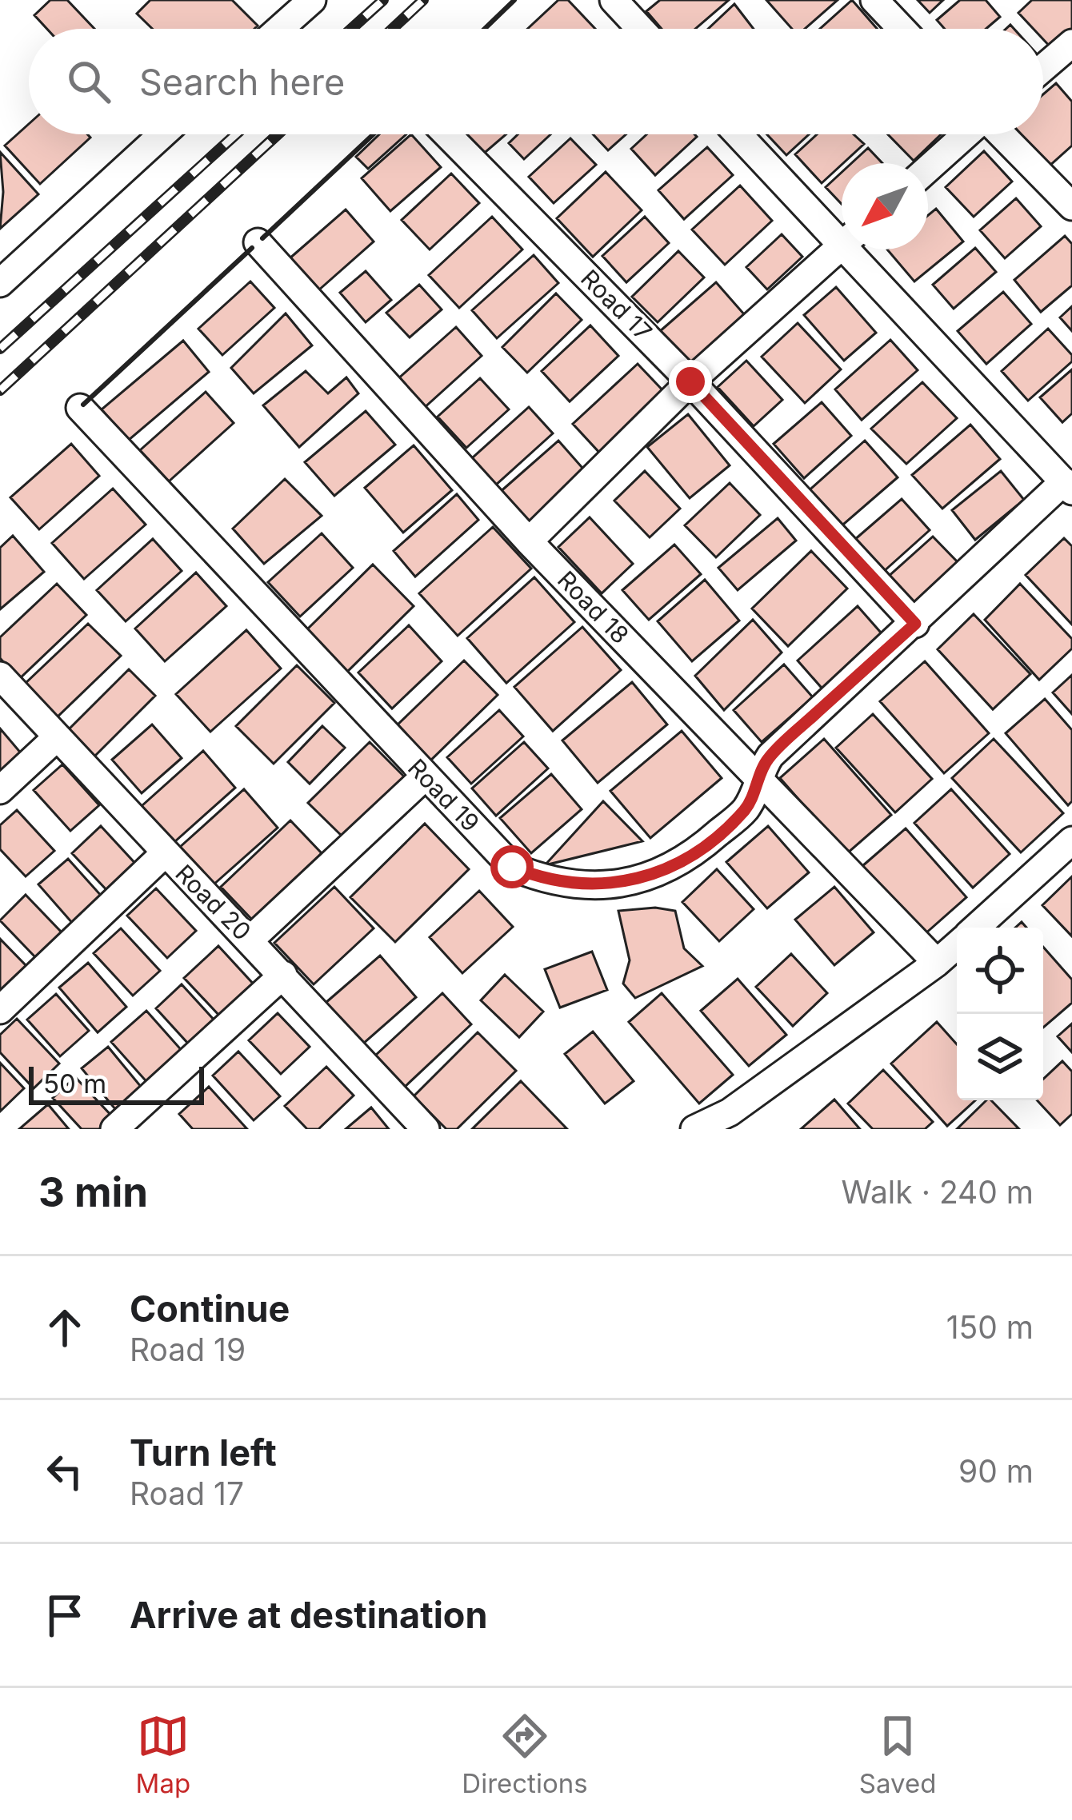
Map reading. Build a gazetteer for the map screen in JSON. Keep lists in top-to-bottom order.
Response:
{
  "streets": {
    "street": [
      "Road 17",
      "Road 18",
      "Road 19",
      "Road 20"
    ]
  },
  "crossings": [
    ["Road 17", "Road 19"],
    ["Road 18", "Road 19"]
  ],
  "scale_bar": "50 m",
  "north": "bottom left",
  "page": {
    "search": "Search here",
    "scale": "50 m",
    "heading": ["3 min", "Walk · 240 m"],
    "list": [
      ["Continue", "Road 19", "150 m"],
      ["Turn left", "Road 17", "90 m"],
      "Arrive at destination"
    ],
    "nav": ["Map", "Directions", "Saved"]
  }
}
